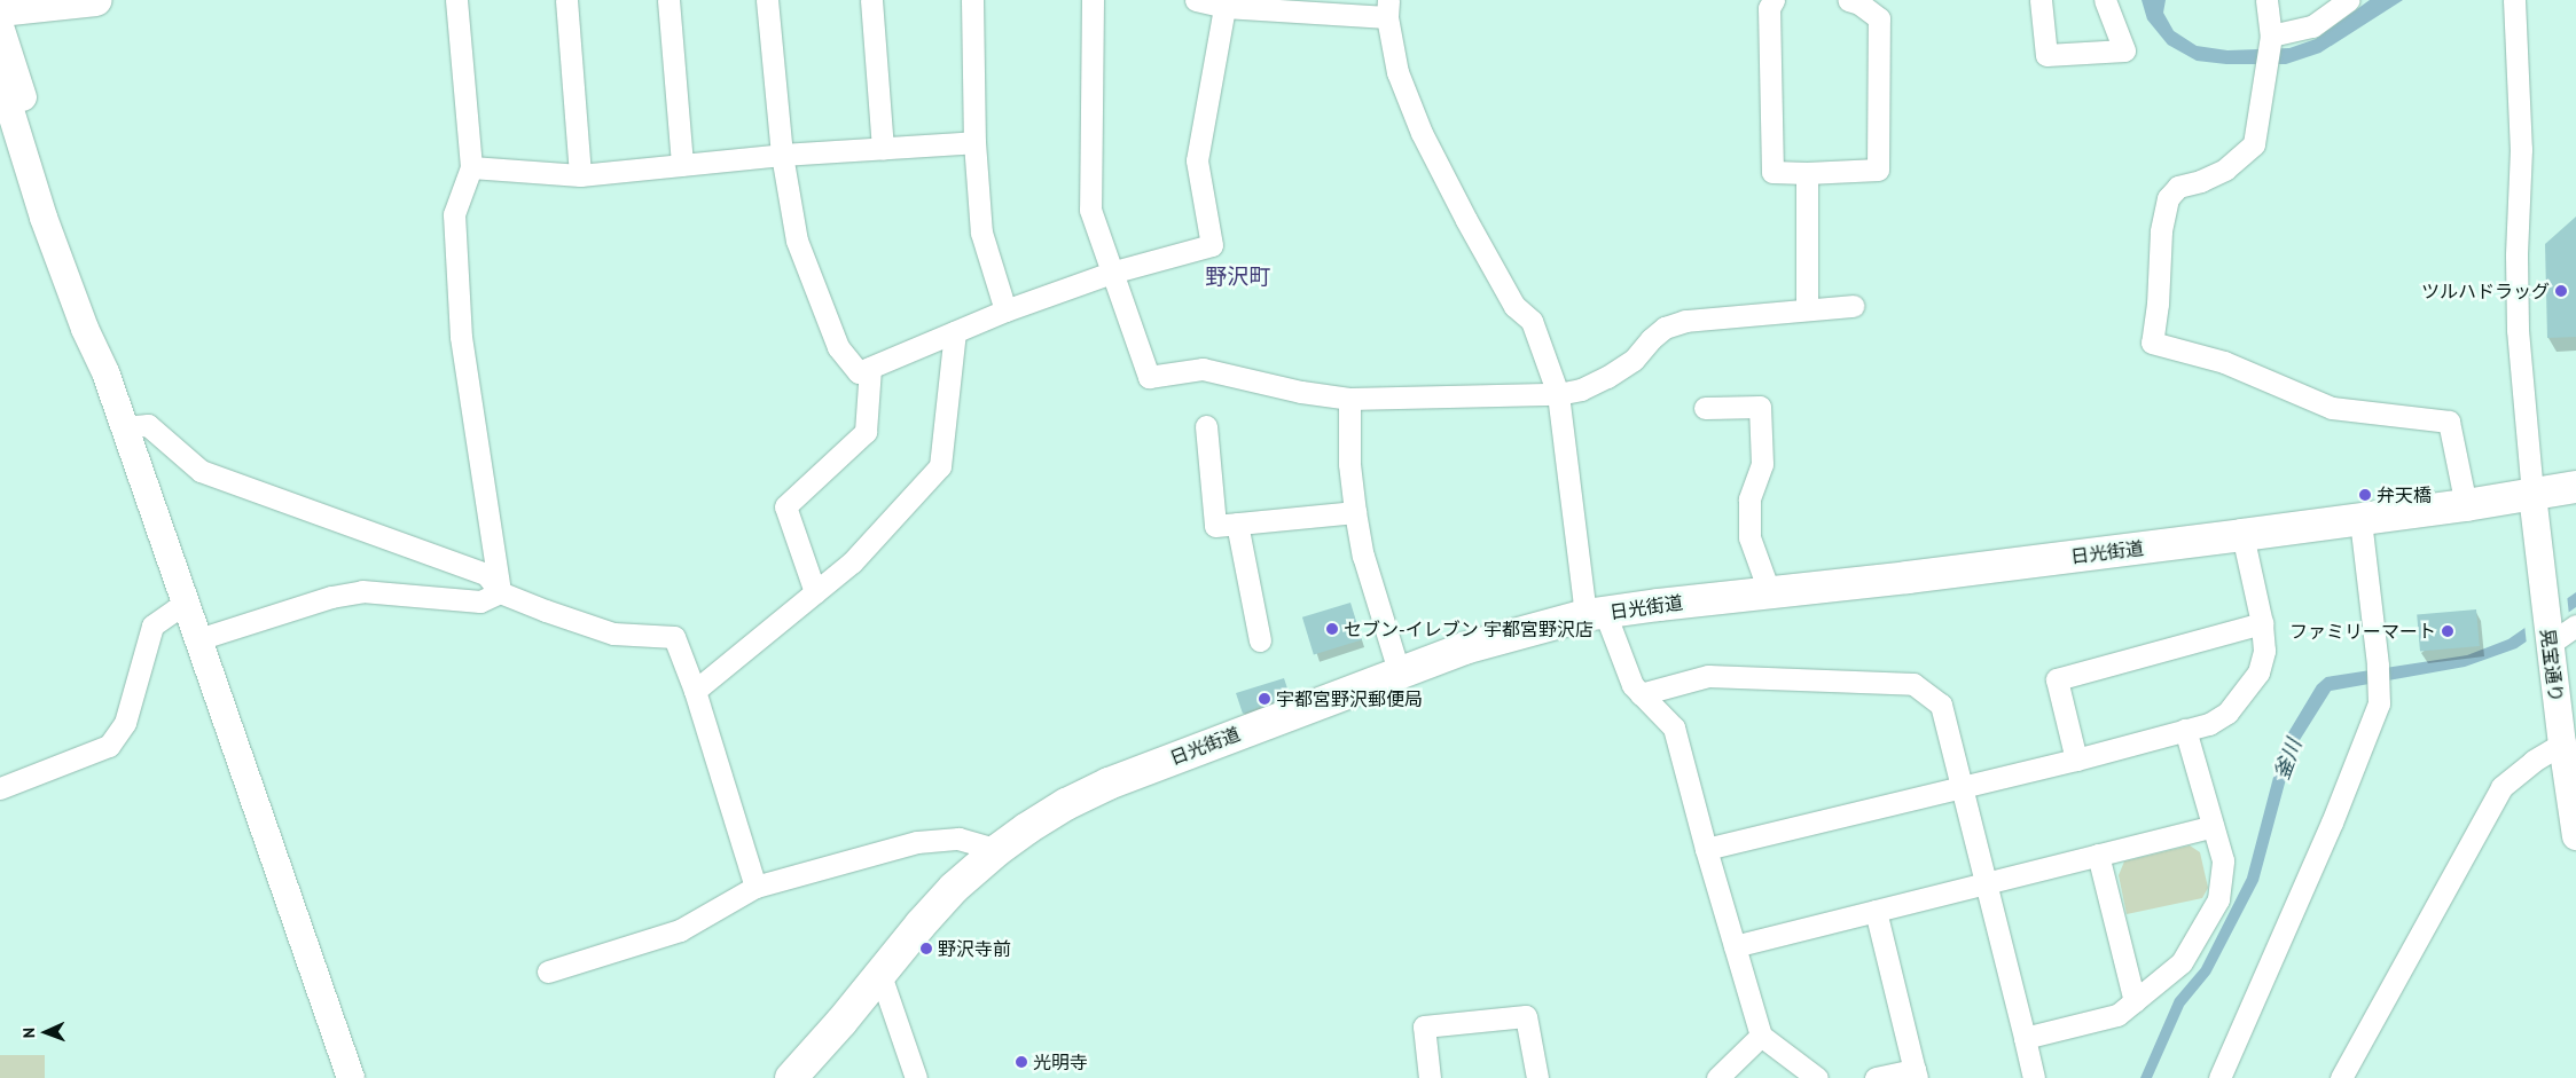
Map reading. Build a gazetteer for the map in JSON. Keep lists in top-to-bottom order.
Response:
{
  "streets": {
    "highway": ["日光街道"],
    "street": ["晃宝通り"]
  },
  "crossings": [
    ["日光街道", "晃宝通り"]
  ],
  "districts": ["野沢町"],
  "water": ["釜川"],
  "places": [
    "ツルハドラッグ",
    "弁天橋",
    "セブン-イレブン 宇都宮野沢店",
    "ファミリーマート",
    "宇都宮野沢郵便局",
    "野沢寺前",
    "光明寺"
  ],
  "north": "left"
}
